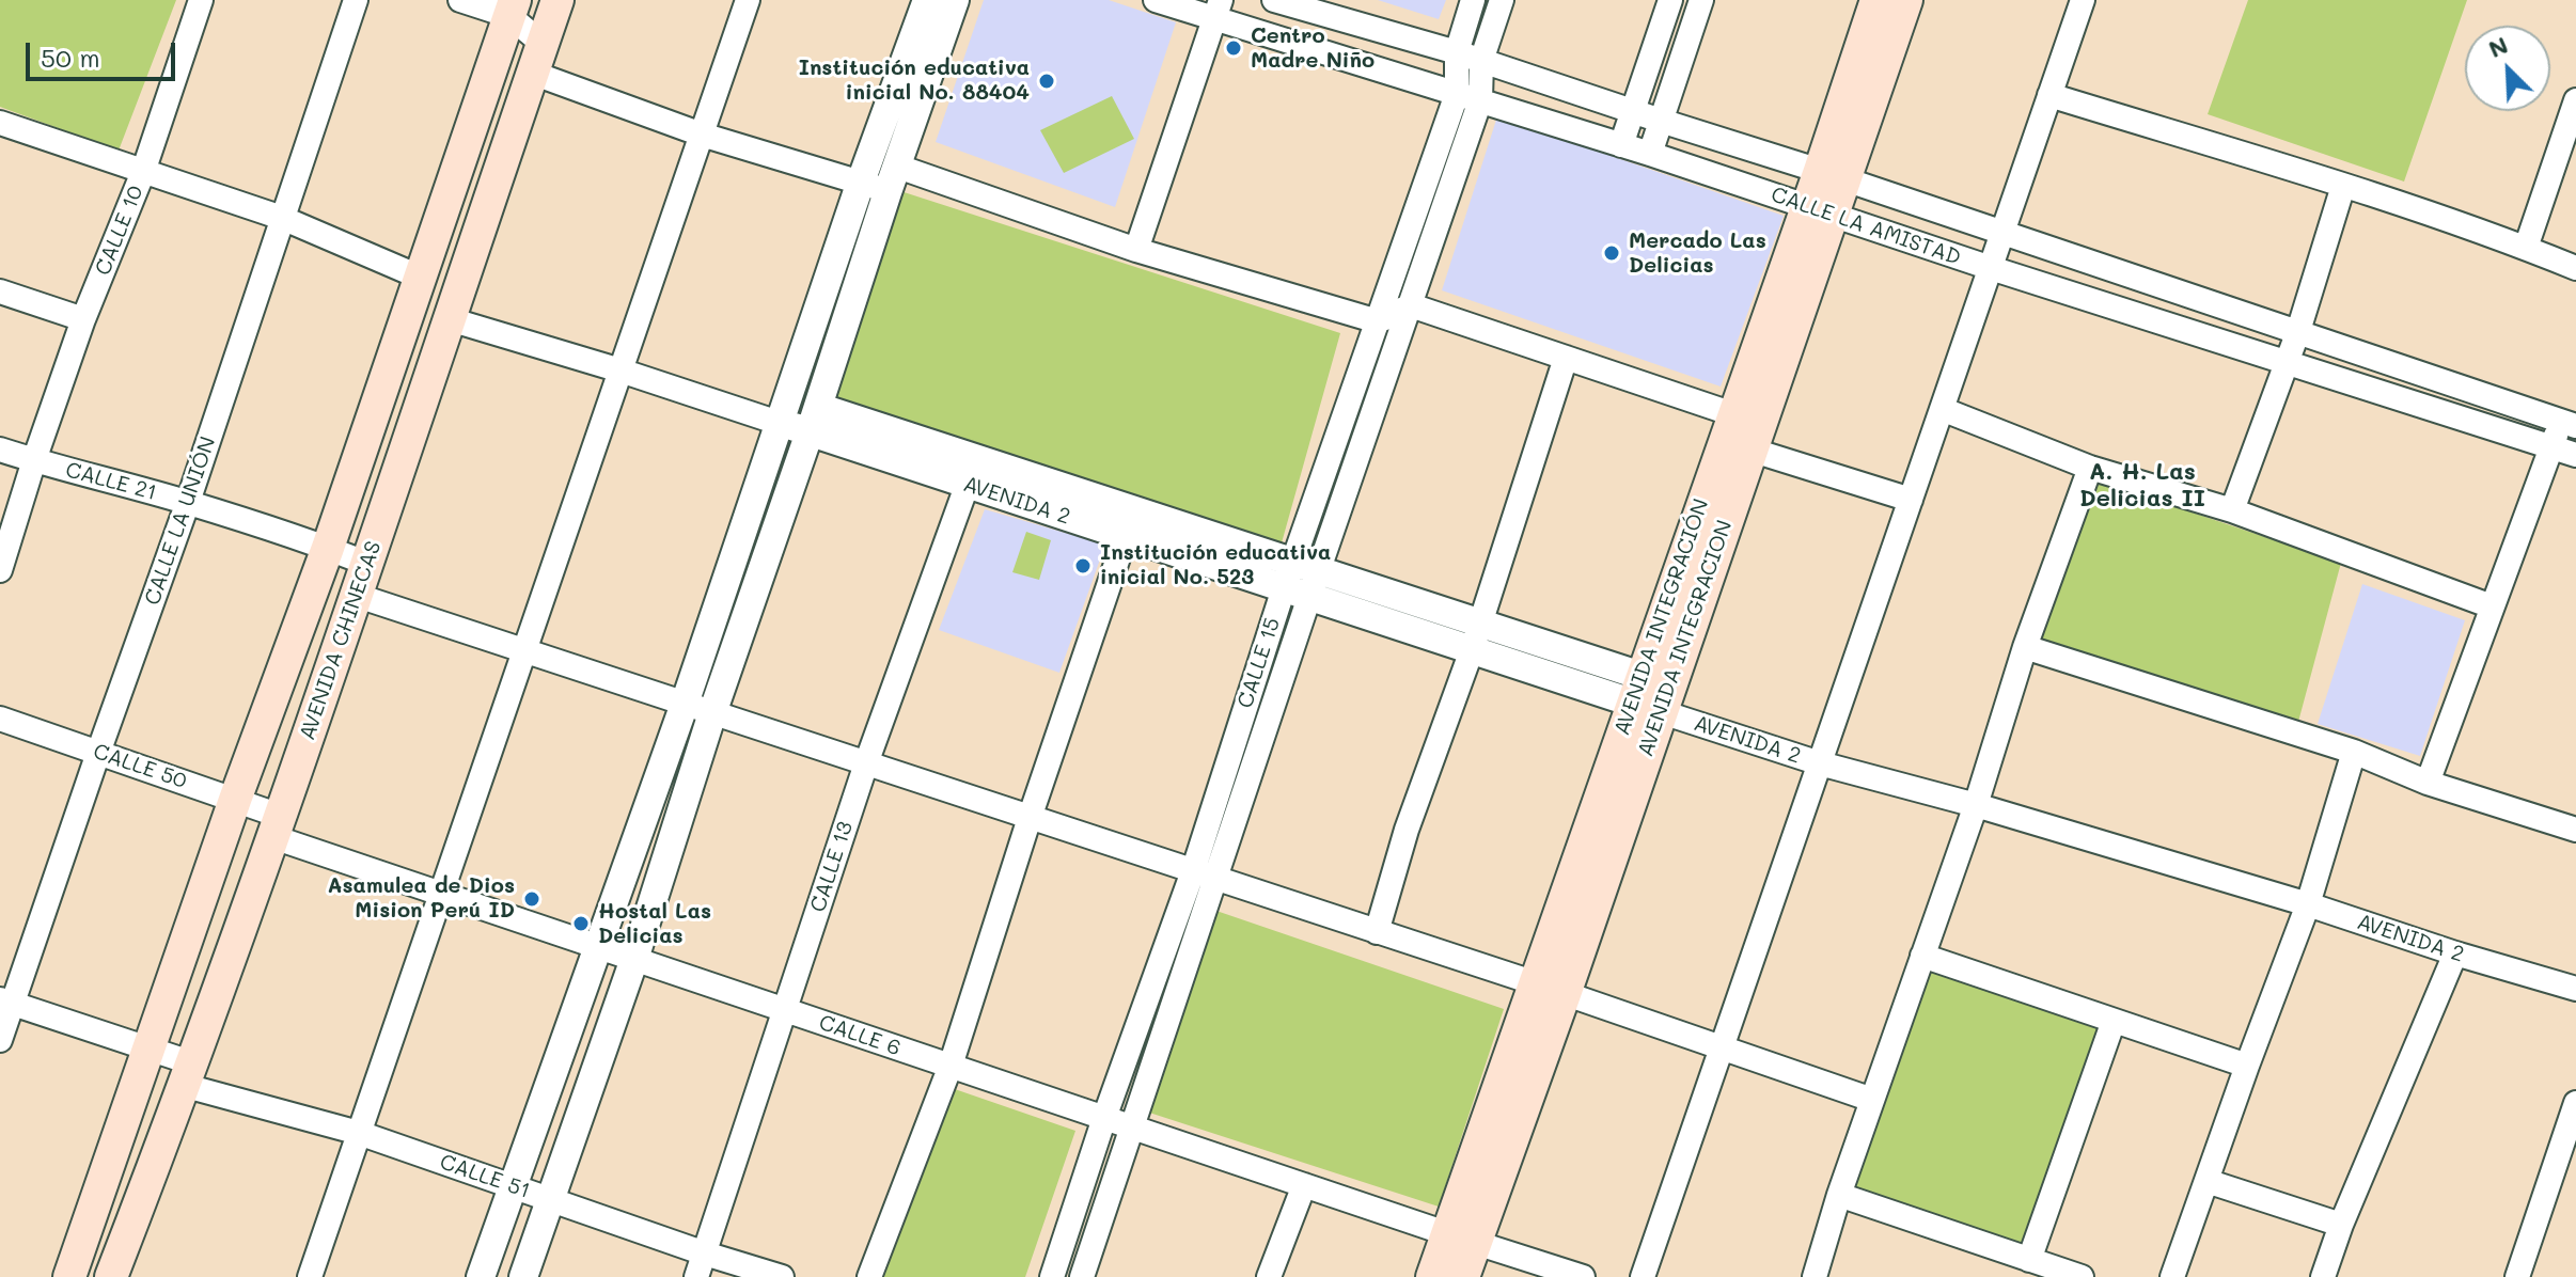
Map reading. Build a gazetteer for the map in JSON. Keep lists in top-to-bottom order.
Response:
{
  "streets": {
    "main road": ["AVENIDA INTEGRACIÓN", "AVENIDA CHINECAS"],
    "street": [
      "CALLE LA AMISTAD",
      "CALLE 10",
      "CALLE 21",
      "AVENIDA 2",
      "CALLE LA UNIÓN",
      "CALLE 15",
      "CALLE 50",
      "CALLE 13",
      "CALLE 6",
      "CALLE 51"
    ]
  },
  "crossings": [
    ["CALLE LA AMISTAD", "AVENIDA INTEGRACIÓN"],
    ["CALLE LA AMISTAD", "CALLE 15"],
    ["CALLE 10", "CALLE 21"],
    ["CALLE 21", "CALLE LA UNIÓN"],
    ["CALLE 21", "AVENIDA CHINECAS"],
    ["AVENIDA 2", "AVENIDA INTEGRACIÓN"],
    ["AVENIDA 2", "CALLE 15"],
    ["AVENIDA 2", "CALLE 13"],
    ["CALLE LA UNIÓN", "CALLE 50"],
    ["CALLE LA UNIÓN", "CALLE 51"],
    ["AVENIDA INTEGRACIÓN", "CALLE 6"],
    ["AVENIDA CHINECAS", "CALLE 50"],
    ["AVENIDA CHINECAS", "CALLE 6"],
    ["AVENIDA CHINECAS", "CALLE 51"],
    ["CALLE 15", "CALLE 6"],
    ["CALLE 50", "CALLE 6"],
    ["CALLE 13", "CALLE 6"],
    ["CALLE 13", "CALLE 51"]
  ],
  "districts": ["A. H. Las Delicias II"],
  "places": [
    "Centro Madre Niño",
    "Institución educativa inicial No. 88404",
    "Mercado Las Delicias",
    "Institución educativa inicial No. 523",
    "Asamulea de Dios Mision Perú ID",
    "Hostal Las Delicias"
  ],
  "scale_bar": "50 m",
  "north": "top left"
}
